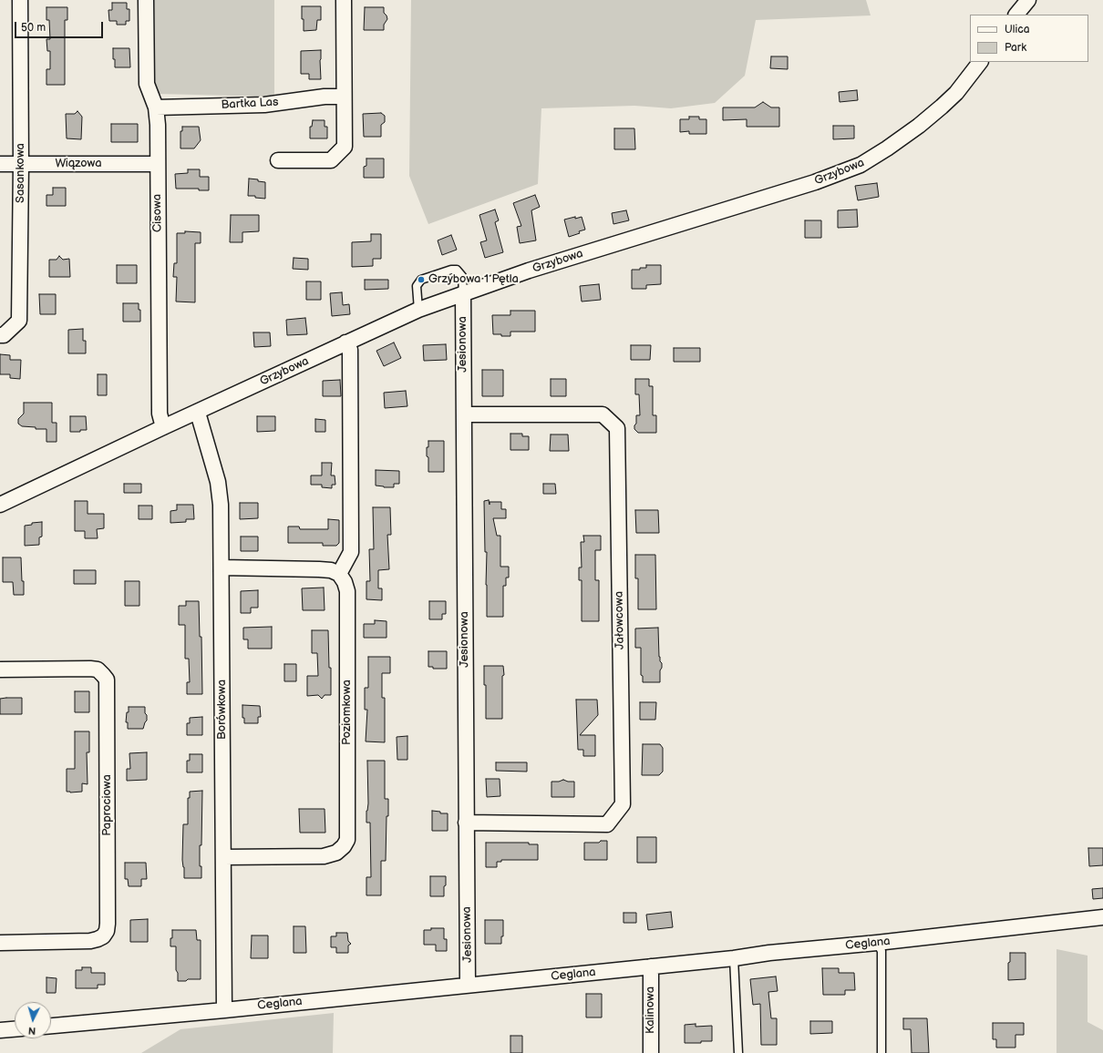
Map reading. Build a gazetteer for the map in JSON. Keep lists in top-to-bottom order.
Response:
{
  "streets": {
    "street": [
      "Bartka Las",
      "Wiązowa",
      "Grzybowa",
      "Sasankowa",
      "Cisowa",
      "Jesionowa",
      "Jałowcowa",
      "Borówkowa",
      "Poziomkowa",
      "Paprociowa",
      "Ceglana",
      "Kalinowa"
    ]
  },
  "crossings": [
    ["Bartka Las", "Cisowa"],
    ["Wiązowa", "Sasankowa"],
    ["Wiązowa", "Cisowa"],
    ["Grzybowa", "Cisowa"],
    ["Grzybowa", "Jesionowa"],
    ["Grzybowa", "Borówkowa"],
    ["Jesionowa", "Jałowcowa"],
    ["Jesionowa", "Ceglana"],
    ["Borówkowa", "Poziomkowa"],
    ["Borówkowa", "Ceglana"],
    ["Ceglana", "Kalinowa"]
  ],
  "places": ["Grzybowa 1 Pętla"],
  "legend": ["Ulica", "Park"],
  "scale_bar": "50 m",
  "north": "bottom"
}
